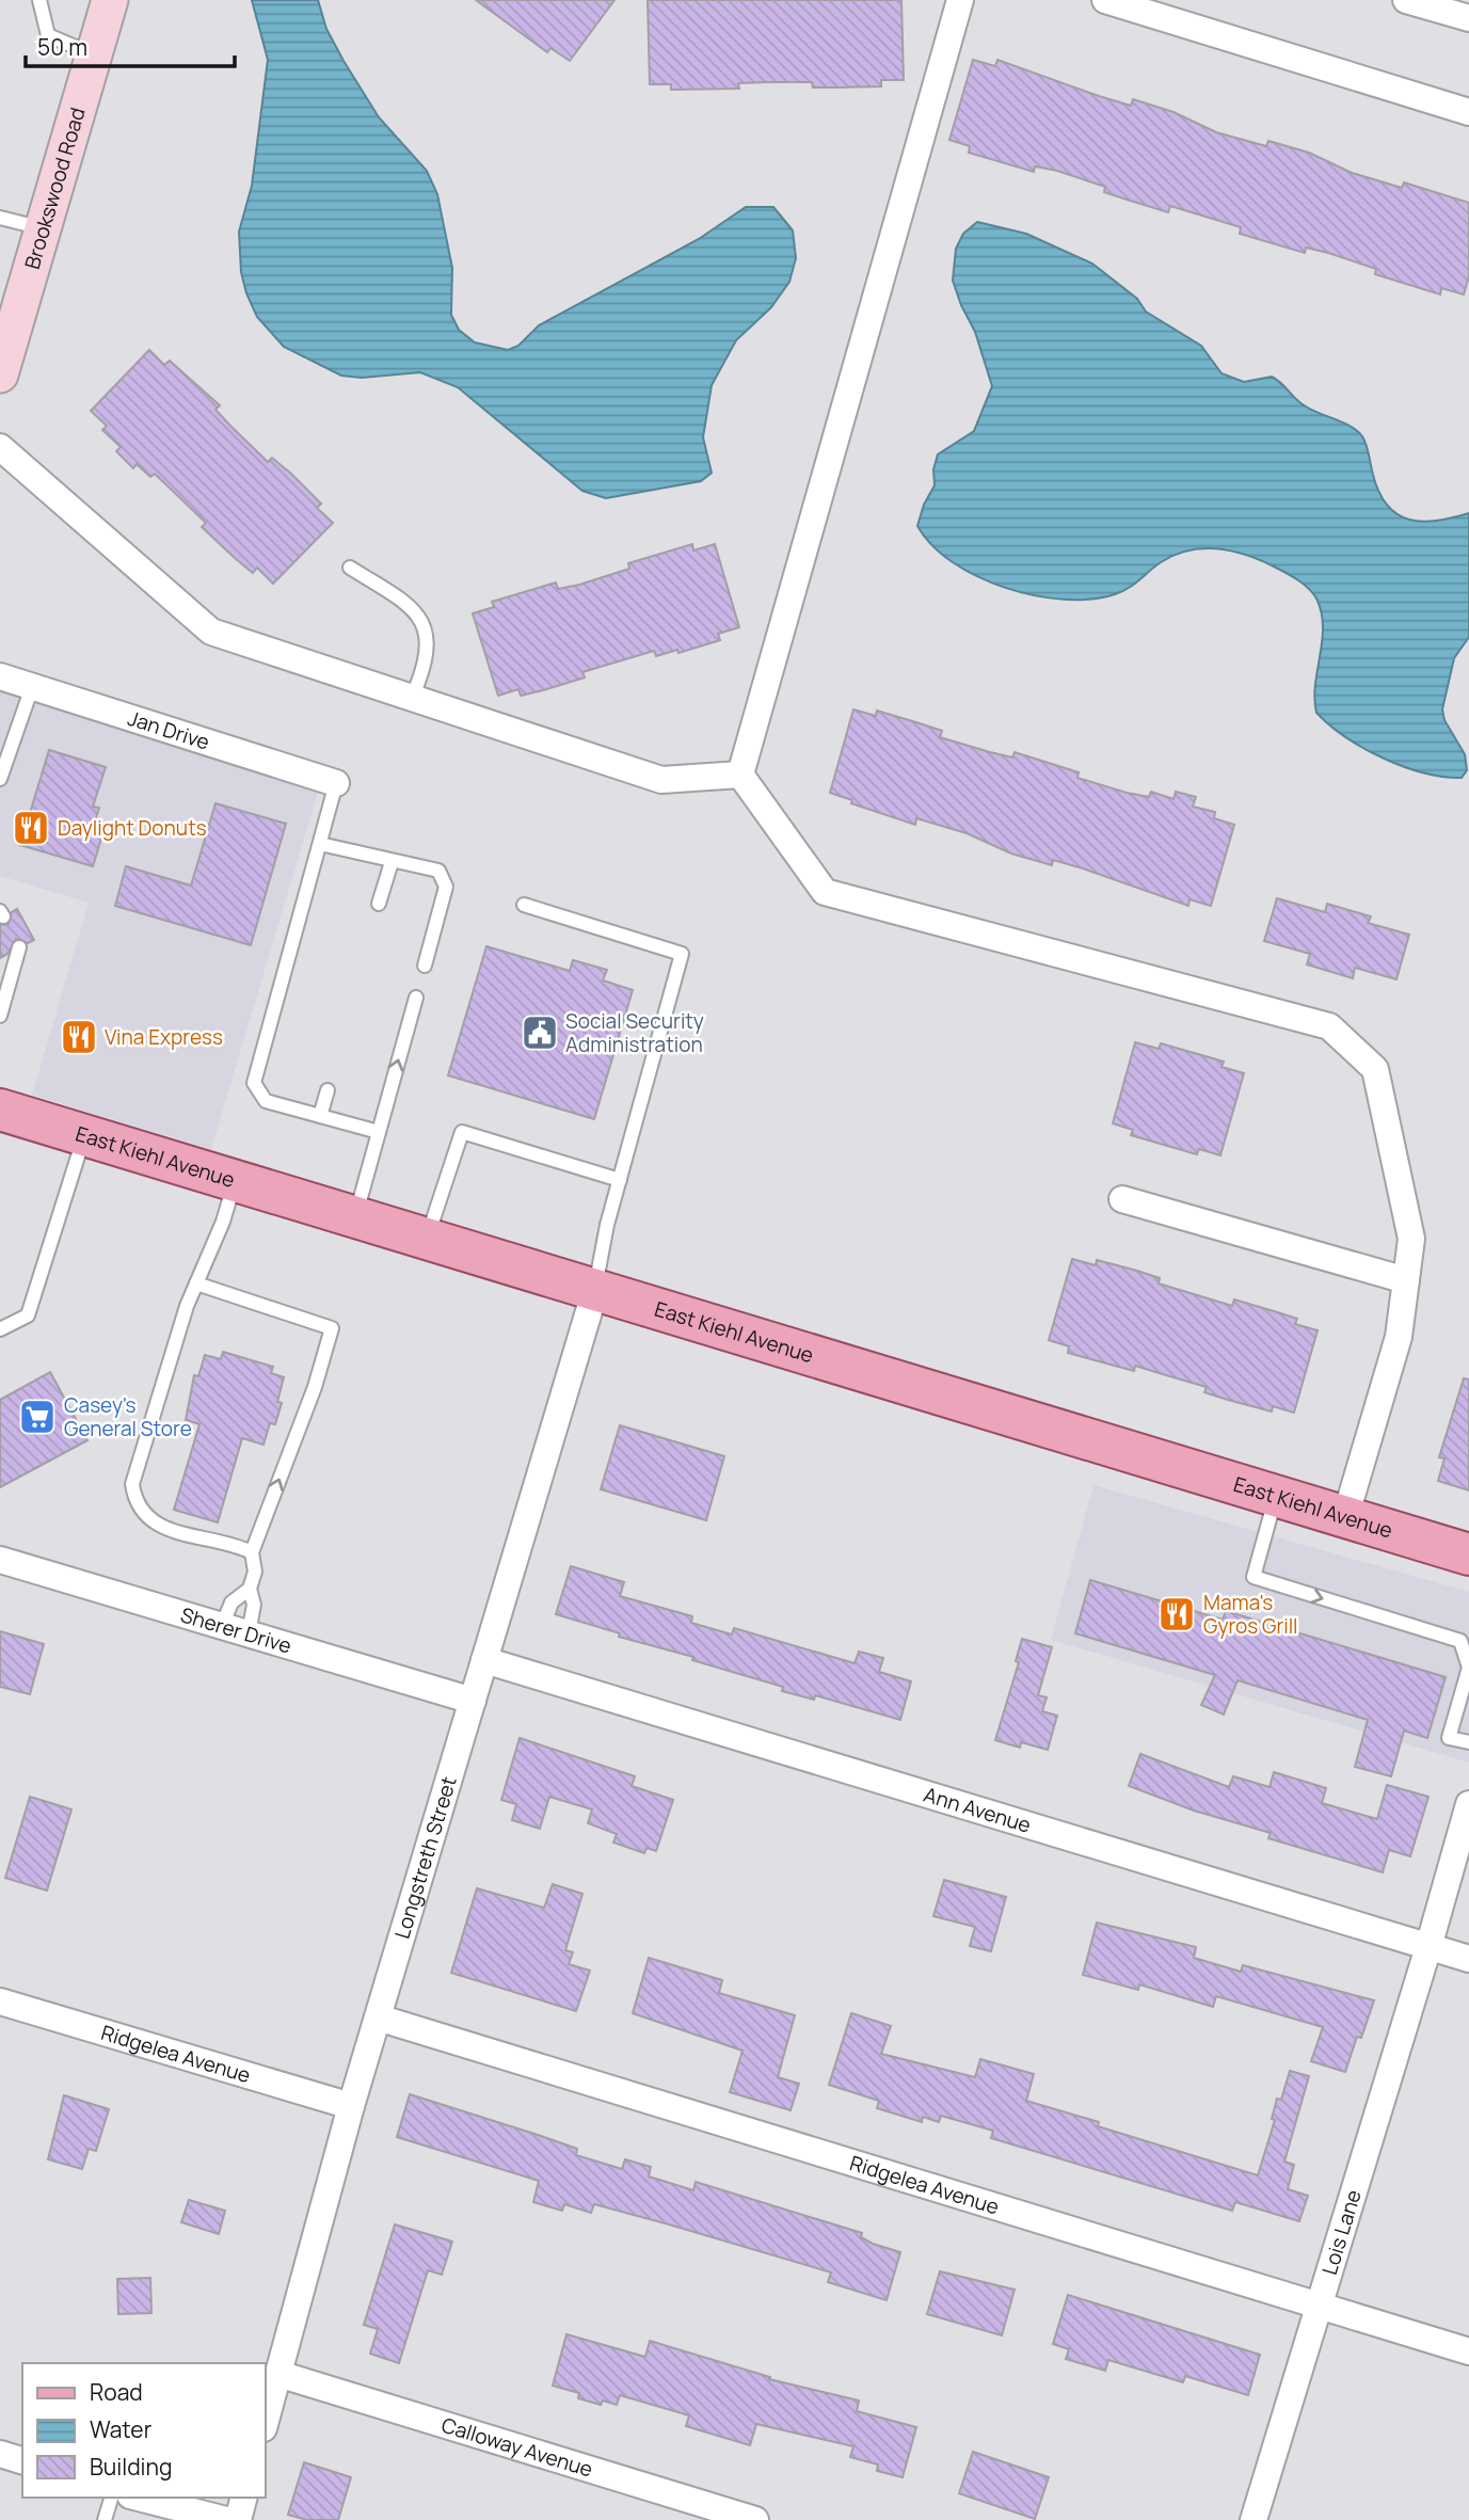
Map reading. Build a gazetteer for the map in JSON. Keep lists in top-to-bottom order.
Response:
{
  "streets": {
    "main road": ["Brookswood Road", "East Kiehl Avenue"],
    "street": [
      "Jan Drive",
      "Sherer Drive",
      "Ann Avenue",
      "Longstreth Street",
      "Ridgelea Avenue",
      "Lois Lane",
      "Calloway Avenue"
    ]
  },
  "crossings": [
    ["East Kiehl Avenue", "Longstreth Street"],
    ["Sherer Drive", "Longstreth Street"],
    ["Ann Avenue", "Longstreth Street"],
    ["Ann Avenue", "Lois Lane"],
    ["Longstreth Street", "Ridgelea Avenue"],
    ["Longstreth Street", "Calloway Avenue"],
    ["Ridgelea Avenue", "Lois Lane"]
  ],
  "places": {
    "restaurant": ["Daylight Donuts", "Vina Express", "Mama's Gyros Grill"],
    "public building": ["Social Security Administration"],
    "supermarket": ["Casey's General Store"]
  },
  "legend": ["Road", "Water", "Building"],
  "scale_bar": "50 m"
}
